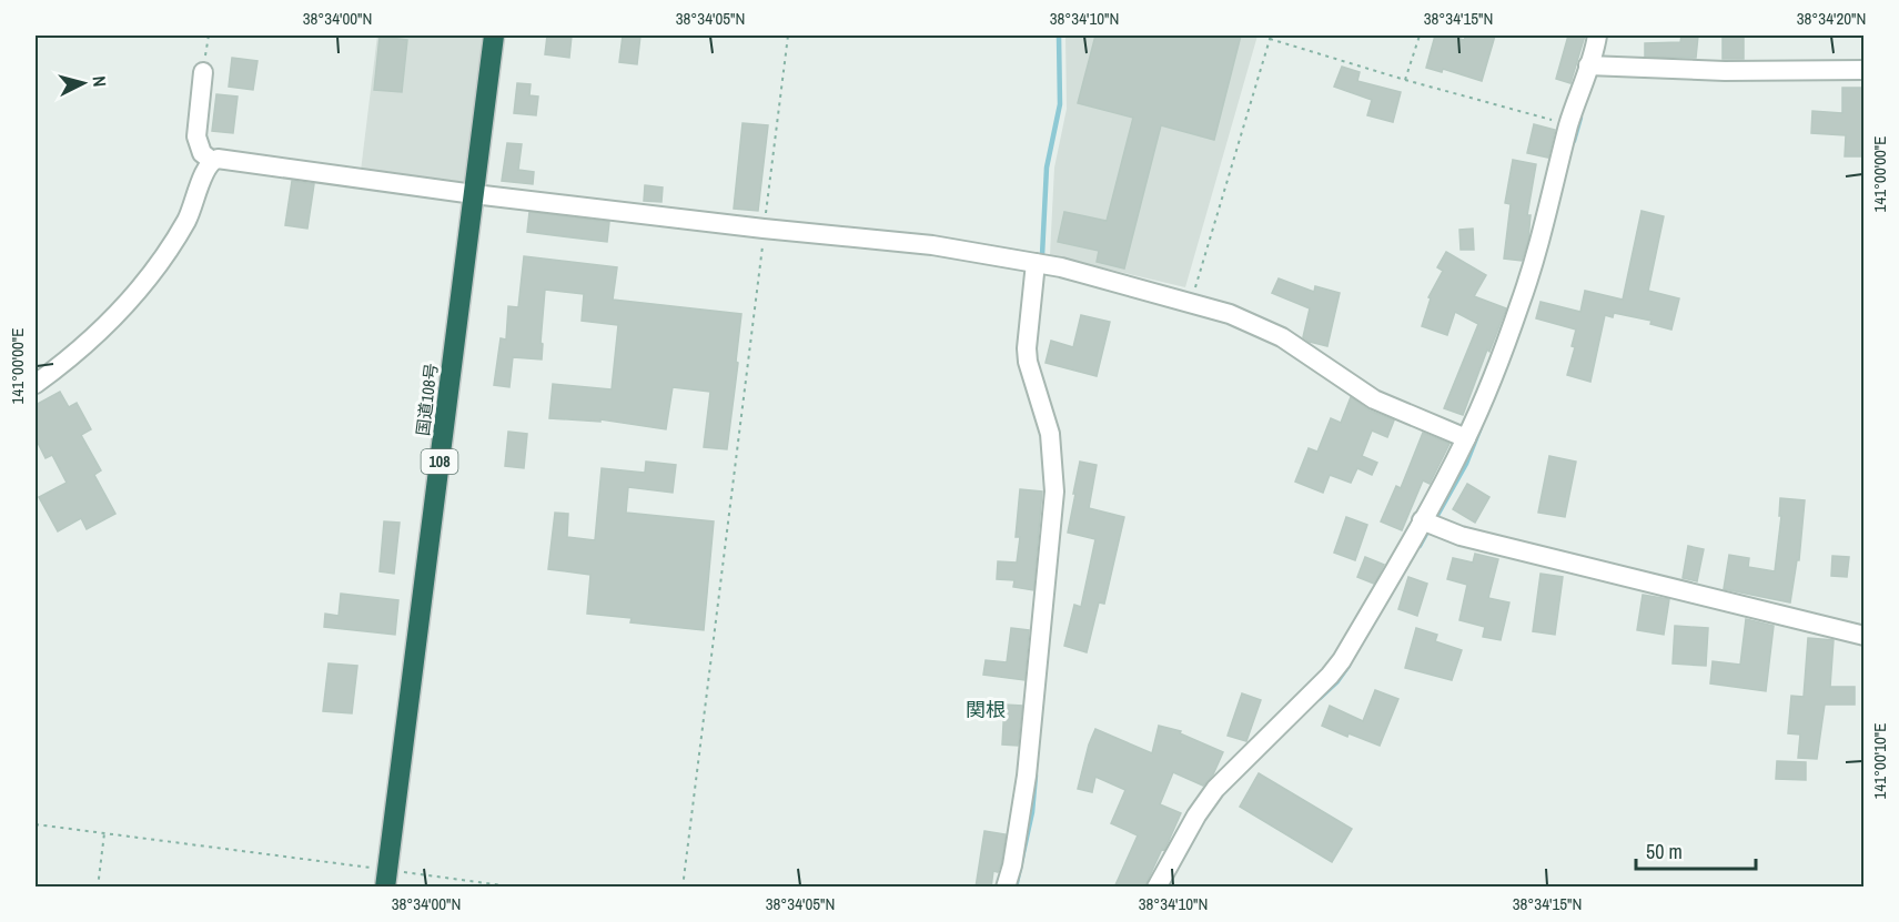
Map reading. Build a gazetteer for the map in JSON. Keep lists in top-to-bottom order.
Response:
{
  "streets": {
    "highway": ["国道108号", "108"]
  },
  "districts": ["関根"],
  "scale_bar": "50 m",
  "north": "right",
  "coordinates": [
    "38°34'00\"N",
    "38°34'05\"N",
    "38°34'10\"N",
    "38°34'15\"N",
    "38°34'20\"N",
    "141°00'00\"E",
    "141°00'10\"E"
  ]
}
